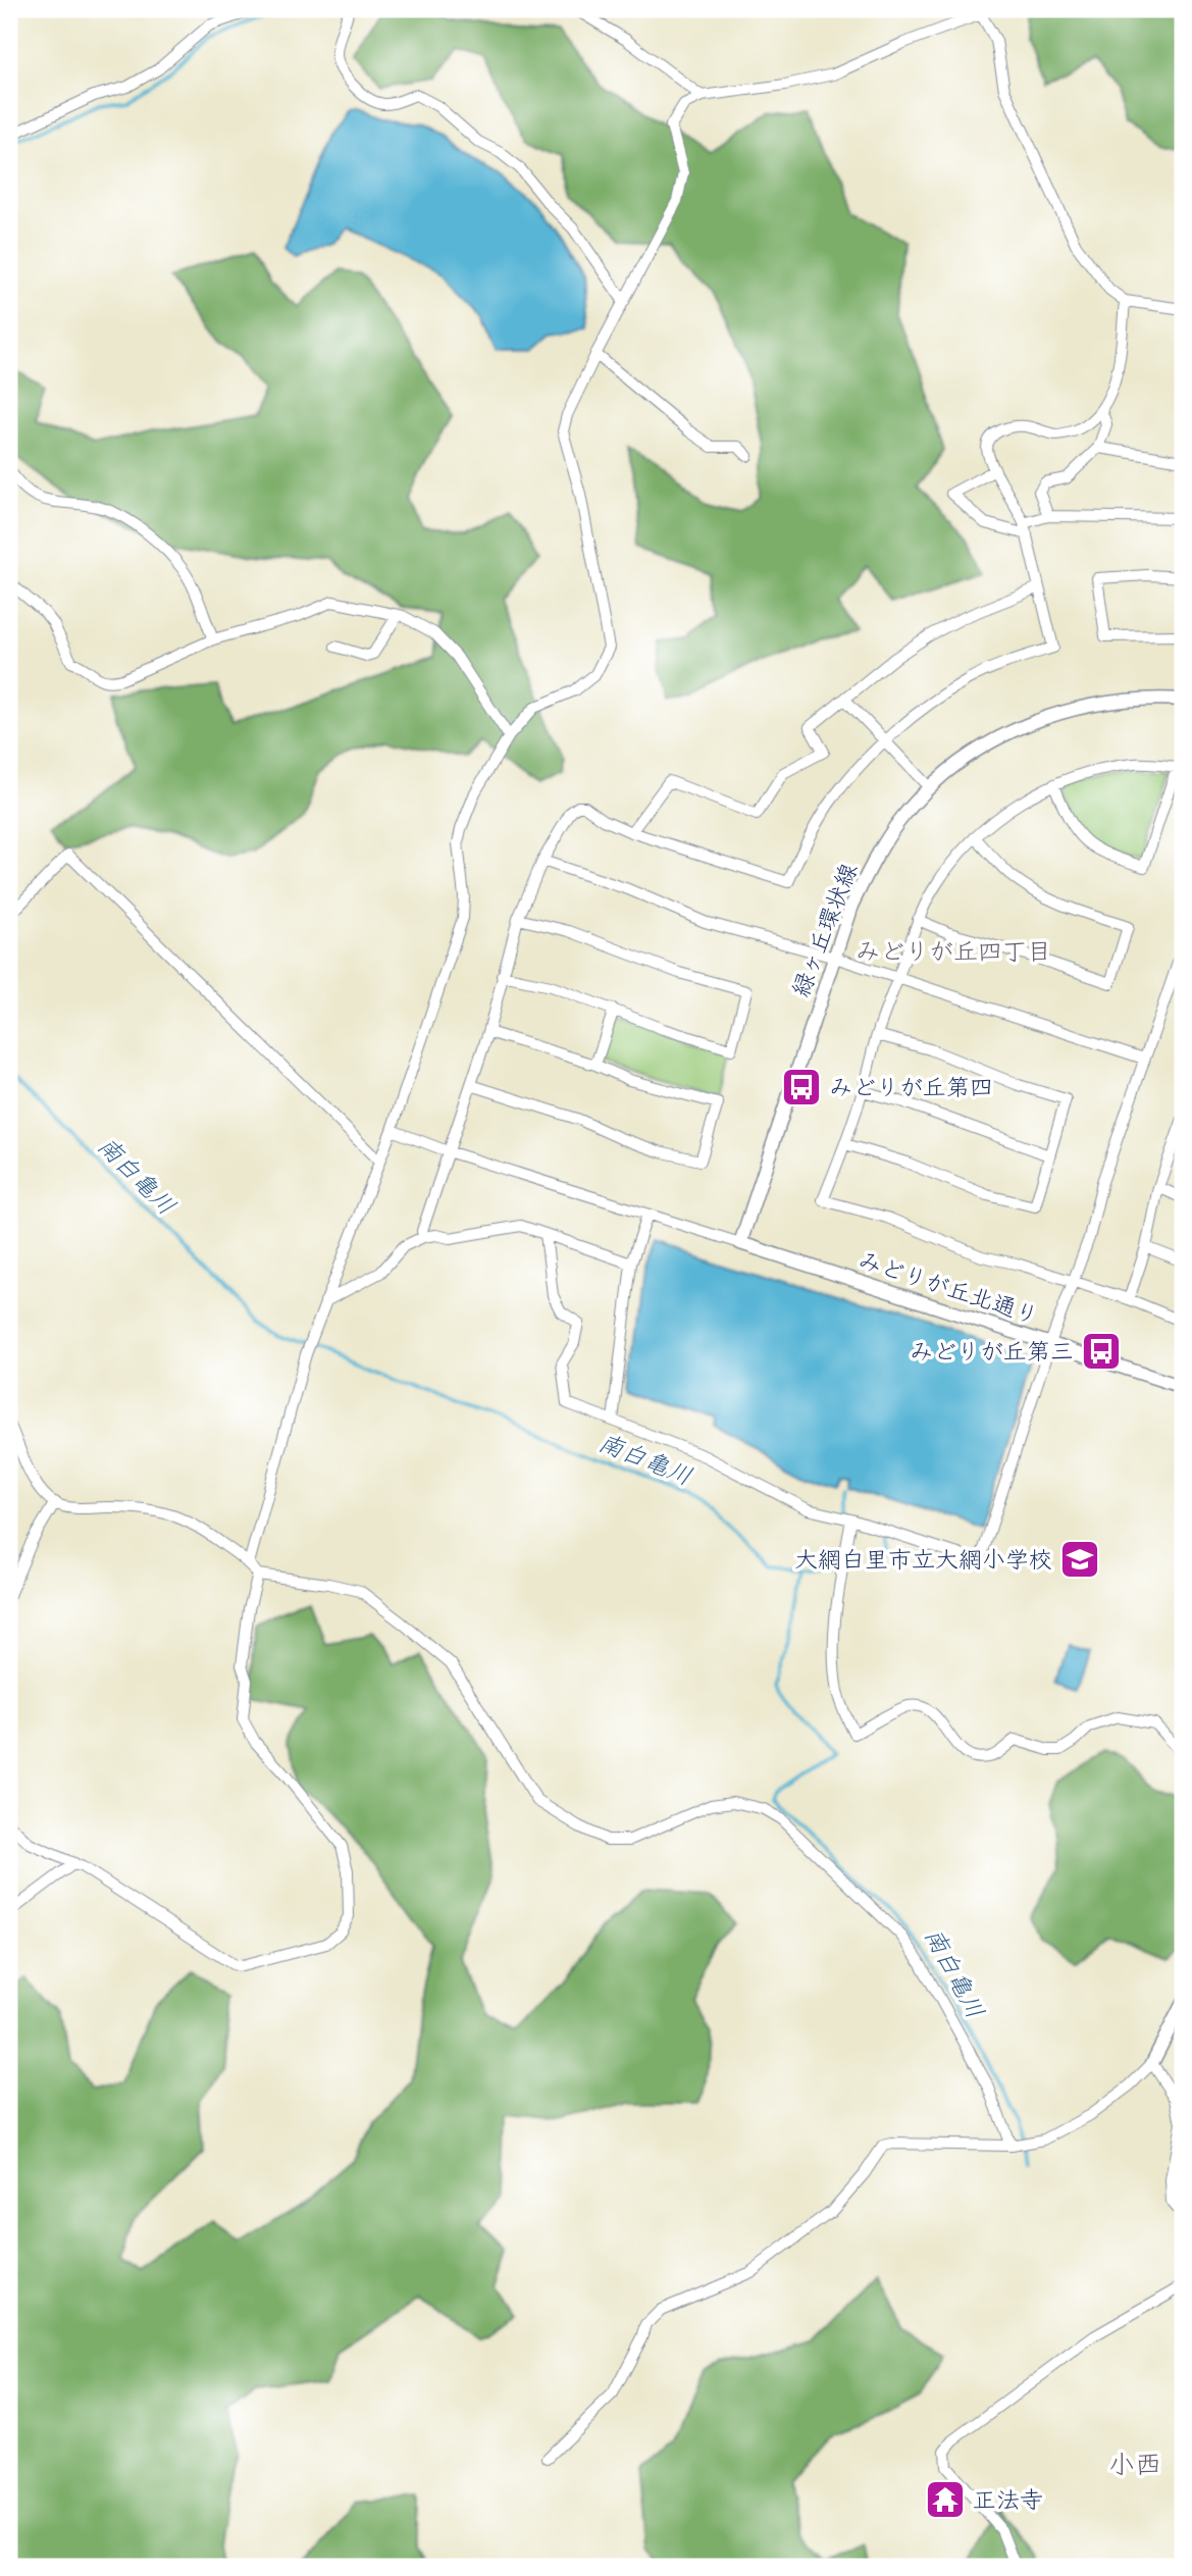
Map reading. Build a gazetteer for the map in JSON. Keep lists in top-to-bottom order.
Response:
{
  "streets": {
    "street": ["緑ヶ丘環状線", "みどりが丘北通り"]
  },
  "crossings": [
    ["緑ヶ丘環状線", "みどりが丘北通り"]
  ],
  "districts": ["みどりが丘四丁目", "小西"],
  "water": ["南白亀川"],
  "places": {
    "bus stop": ["みどりが丘第四", "みどりが丘第三"],
    "school or university": ["大網白里市立大網小学校"],
    "temple": ["正法寺"]
  }
}
